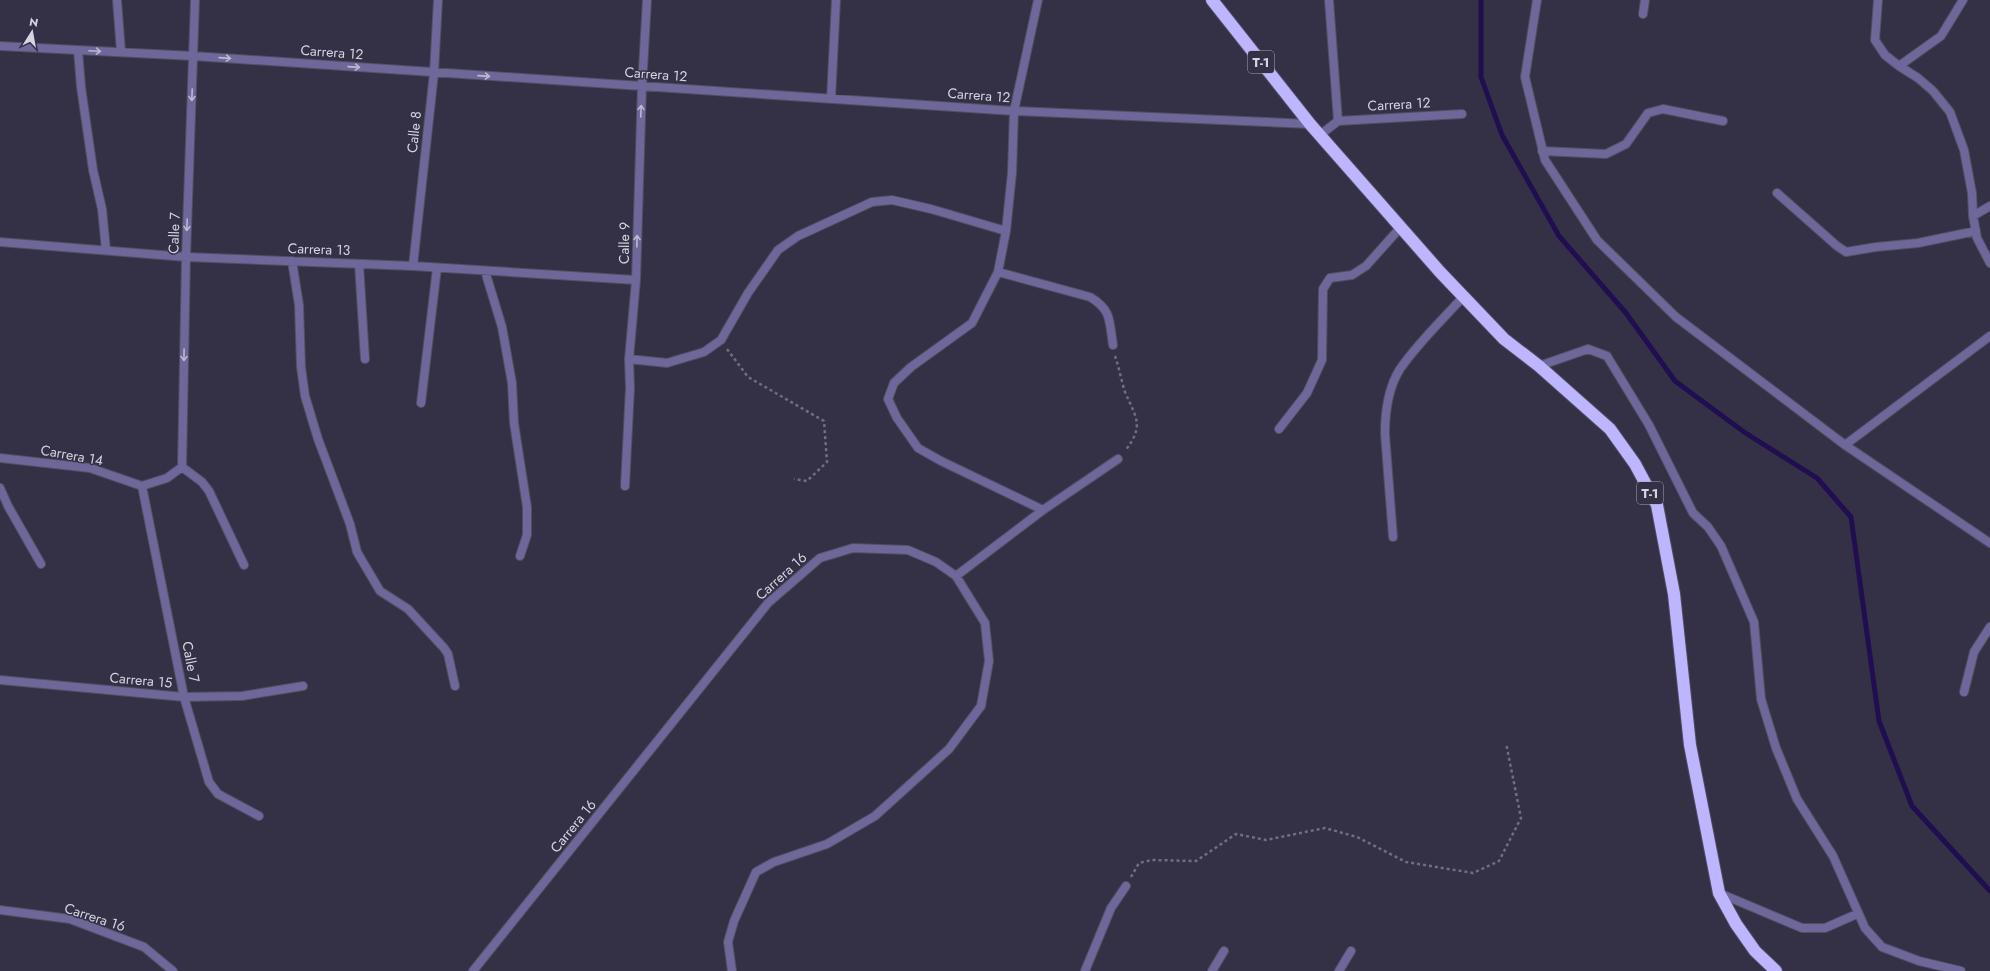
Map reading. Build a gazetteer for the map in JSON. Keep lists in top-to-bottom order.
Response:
{
  "streets": {
    "highway": ["T-1"],
    "street": [
      "Carrera 12",
      "Calle 8",
      "Calle 7",
      "Calle 9",
      "Carrera 13",
      "Carrera 14",
      "Carrera 16",
      "Carrera 15"
    ]
  },
  "crossings": [
    ["Carrera 12", "T-1"],
    ["Carrera 12", "Calle 8"],
    ["Carrera 12", "Calle 7"],
    ["Carrera 12", "Calle 9"],
    ["Calle 8", "Carrera 13"],
    ["Calle 7", "Carrera 13"],
    ["Calle 7", "Carrera 14"],
    ["Calle 7", "Carrera 15"],
    ["Calle 9", "Carrera 13"]
  ],
  "one_way": ["Calle 7", "Calle 9"],
  "north": "top"
}
